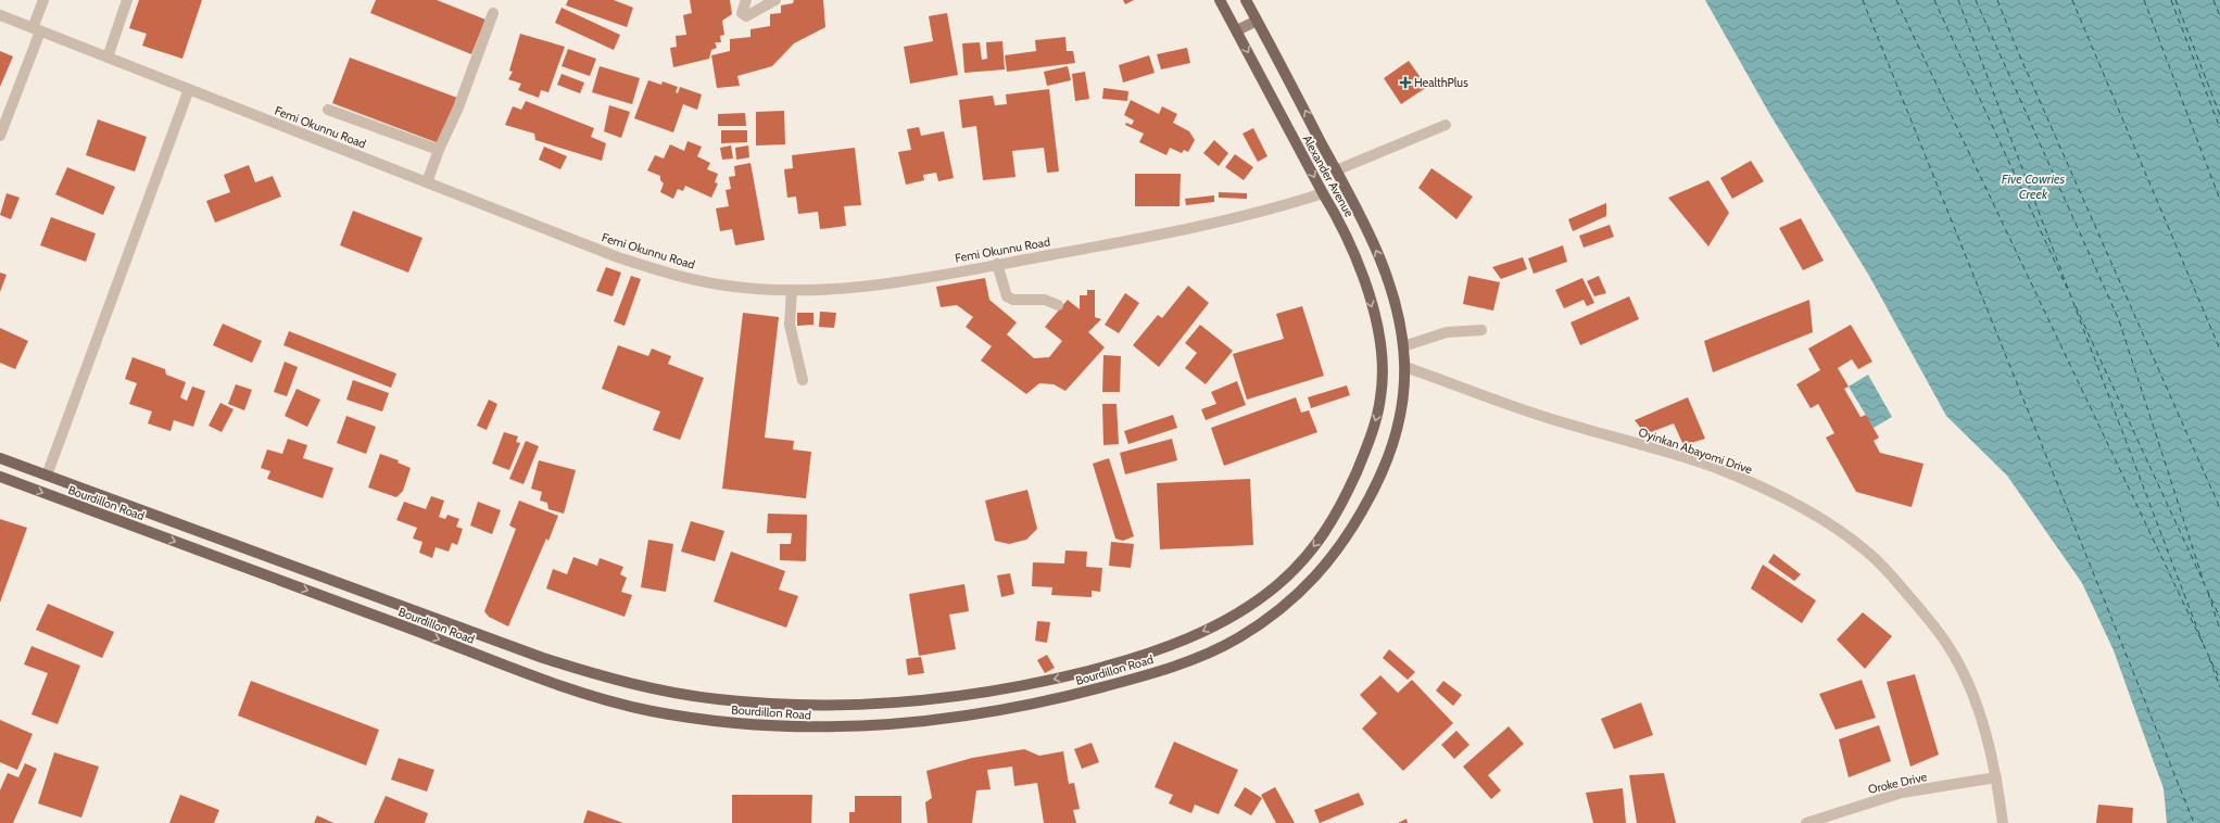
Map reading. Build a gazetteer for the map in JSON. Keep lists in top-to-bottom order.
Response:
{
  "streets": {
    "main road": ["Alexander Avenue", "Bourdillon Road"],
    "street": ["Femi Okunnu Road", "Oyinkan Abayomi Drive", "Oroke Drive"]
  },
  "crossings": [
    ["Femi Okunnu Road", "Alexander Avenue"],
    ["Alexander Avenue", "Oyinkan Abayomi Drive"],
    ["Alexander Avenue", "Bourdillon Road"],
    ["Oyinkan Abayomi Drive", "Bourdillon Road"],
    ["Oyinkan Abayomi Drive", "Oroke Drive"]
  ],
  "water": ["Five Cowries Creek"],
  "places": {
    "health": ["HealthPlus"]
  }
}
